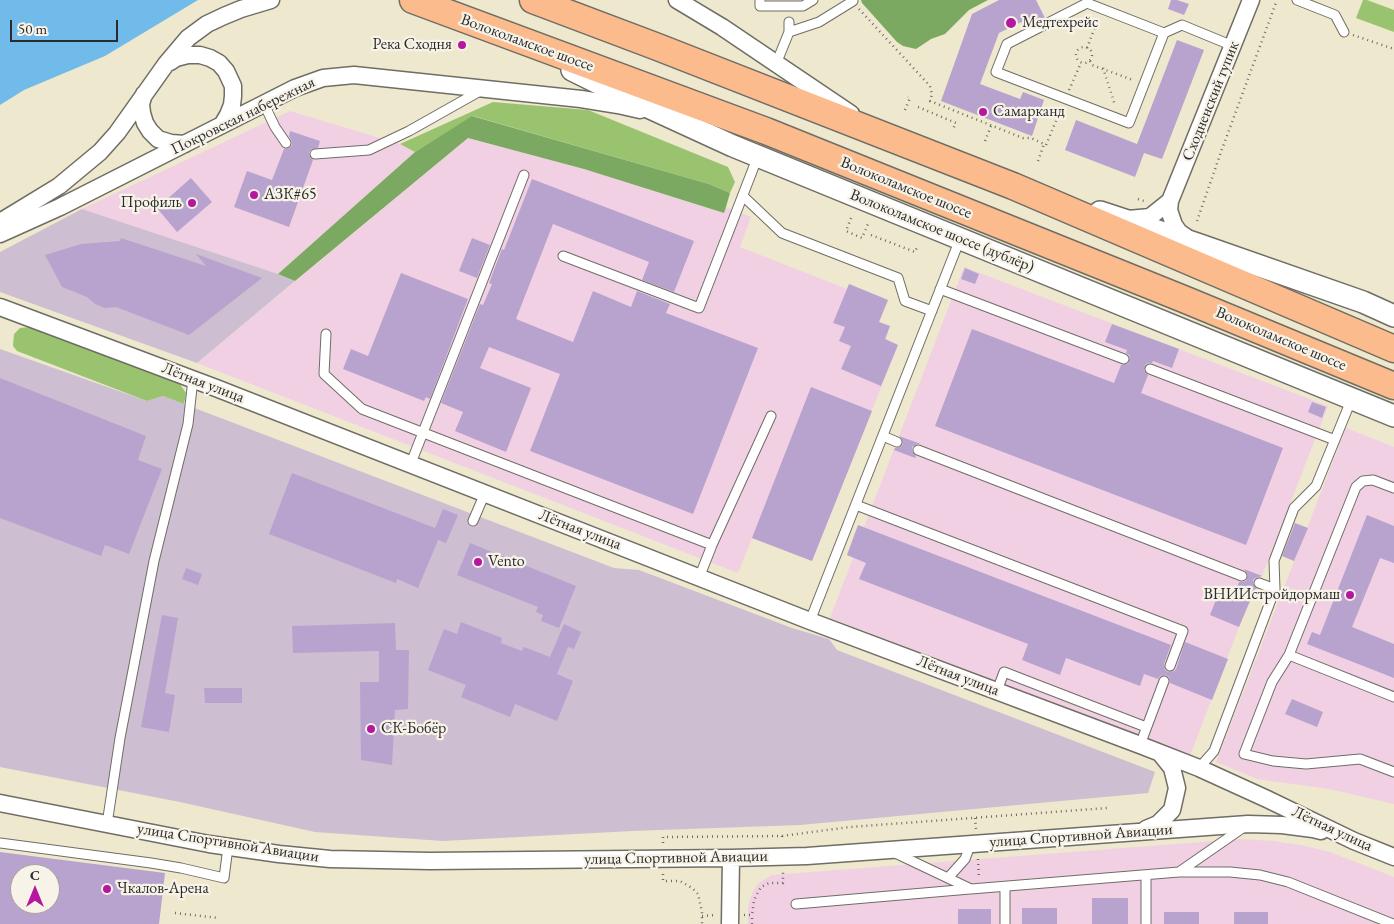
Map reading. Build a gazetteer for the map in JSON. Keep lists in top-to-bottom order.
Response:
{
  "streets": {
    "main road": ["Волоколамское шоссе"],
    "street": [
      "Сходненский тупик",
      "Покровская набережная",
      "Волоколамское шоссе (дублёр)",
      "Лётная улица",
      "улица Спортивной Авиации"
    ]
  },
  "crossings": [
    ["Волоколамское шоссе", "Волоколамское шоссе (дублёр)"],
    ["Покровская набережная", "Волоколамское шоссе (дублёр)"],
    ["Лётная улица", "улица Спортивной Авиации"]
  ],
  "places": [
    "Медтехрейс",
    "Река Сходня",
    "Самарканд",
    "АЗК#65",
    "Профиль",
    "Vento",
    "ВНИИстройдормаш",
    "СК-Бобёр",
    "Чкалов-Арена"
  ],
  "scale_bar": "50 m",
  "north": "top"
}
